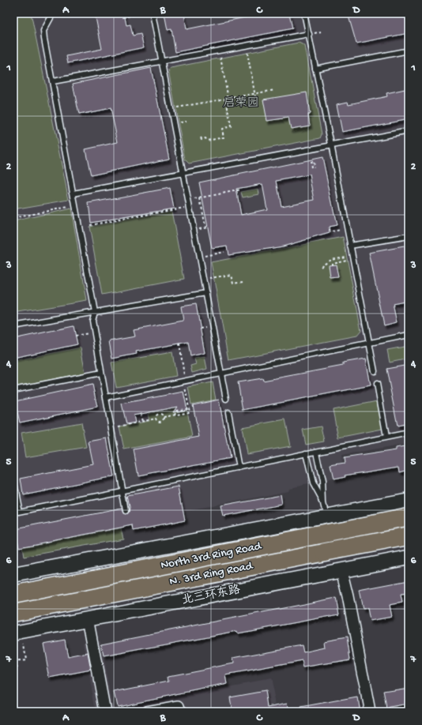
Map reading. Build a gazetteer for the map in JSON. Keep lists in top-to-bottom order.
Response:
{
  "streets": {
    "highway": ["North 3rd Ring Road", "N. 3rd Ring Road"],
    "street": ["北三环东路"]
  },
  "parks": ["启荣园"],
  "grid": {
    "columns": [
      "A",
      "B",
      "C",
      "D"
    ],
    "rows": [
      "1",
      "2",
      "3",
      "4",
      "5",
      "6",
      "7"
    ]
  }
}
